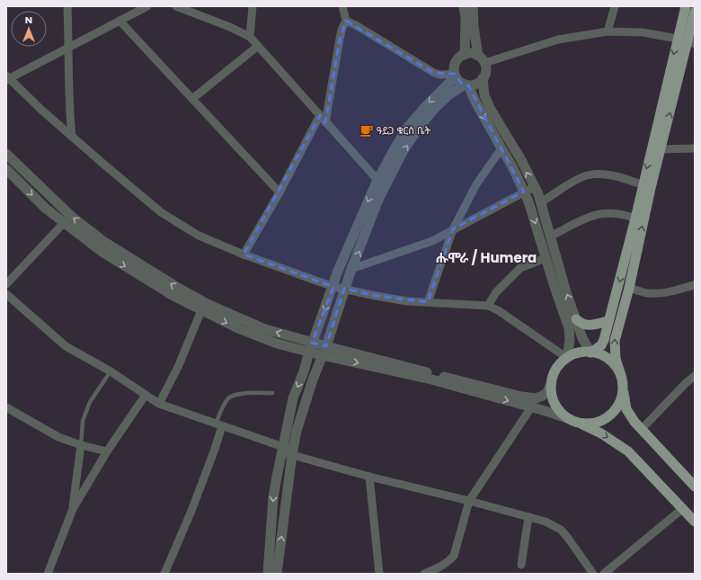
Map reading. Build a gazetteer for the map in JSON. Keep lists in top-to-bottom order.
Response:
{
  "districts": ["ሑሞራ / Humera"],
  "places": {
    "cafe": ["ዓይጋ ቁርስ ቤት"]
  },
  "north": "top"
}
